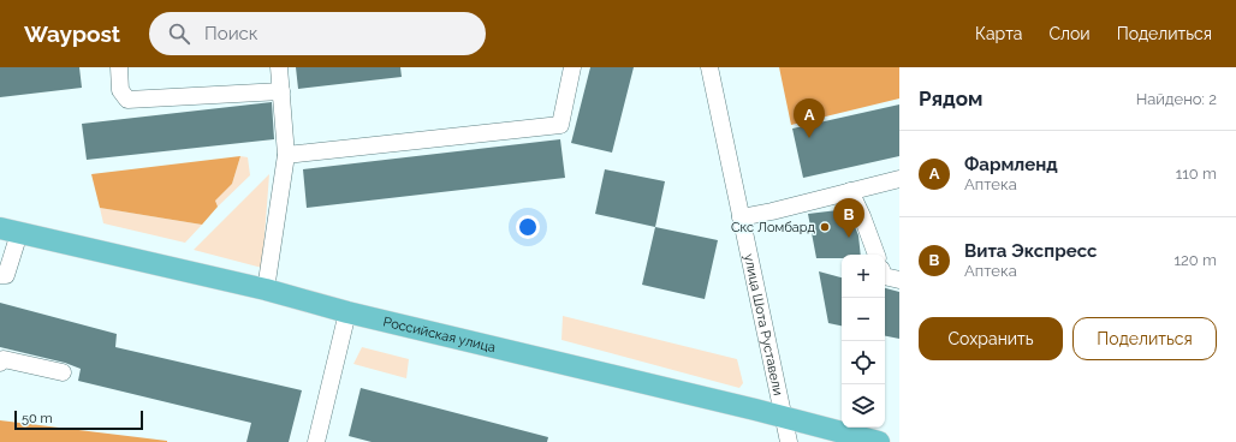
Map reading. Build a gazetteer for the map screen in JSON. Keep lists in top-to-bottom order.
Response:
{
  "streets": {
    "main road": ["Российская улица"],
    "street": ["улица Шота Руставели"]
  },
  "crossings": [
    ["улица Шота Руставели", "Российская улица"]
  ],
  "places": ["Скс Ломбард"],
  "scale_bar": "50 m",
  "page": {
    "header": "Waypost",
    "search": "Поиск",
    "nav": ["Карта", "Слои", "Поделиться"],
    "heading": ["Рядом", "Найдено: 2"],
    "pins": ["A", "B"],
    "list": [
      {
        "mark": "A",
        "name": "Фармленд",
        "note": "Аптека",
        "value": "110 m"
      },
      {
        "mark": "B",
        "name": "Вита Экспресс",
        "note": "Аптека",
        "value": "120 m"
      }
    ],
    "map_buttons": ["+", "−"],
    "buttons": ["Сохранить", "Поделиться"],
    "scale": "50 m"
  }
}
